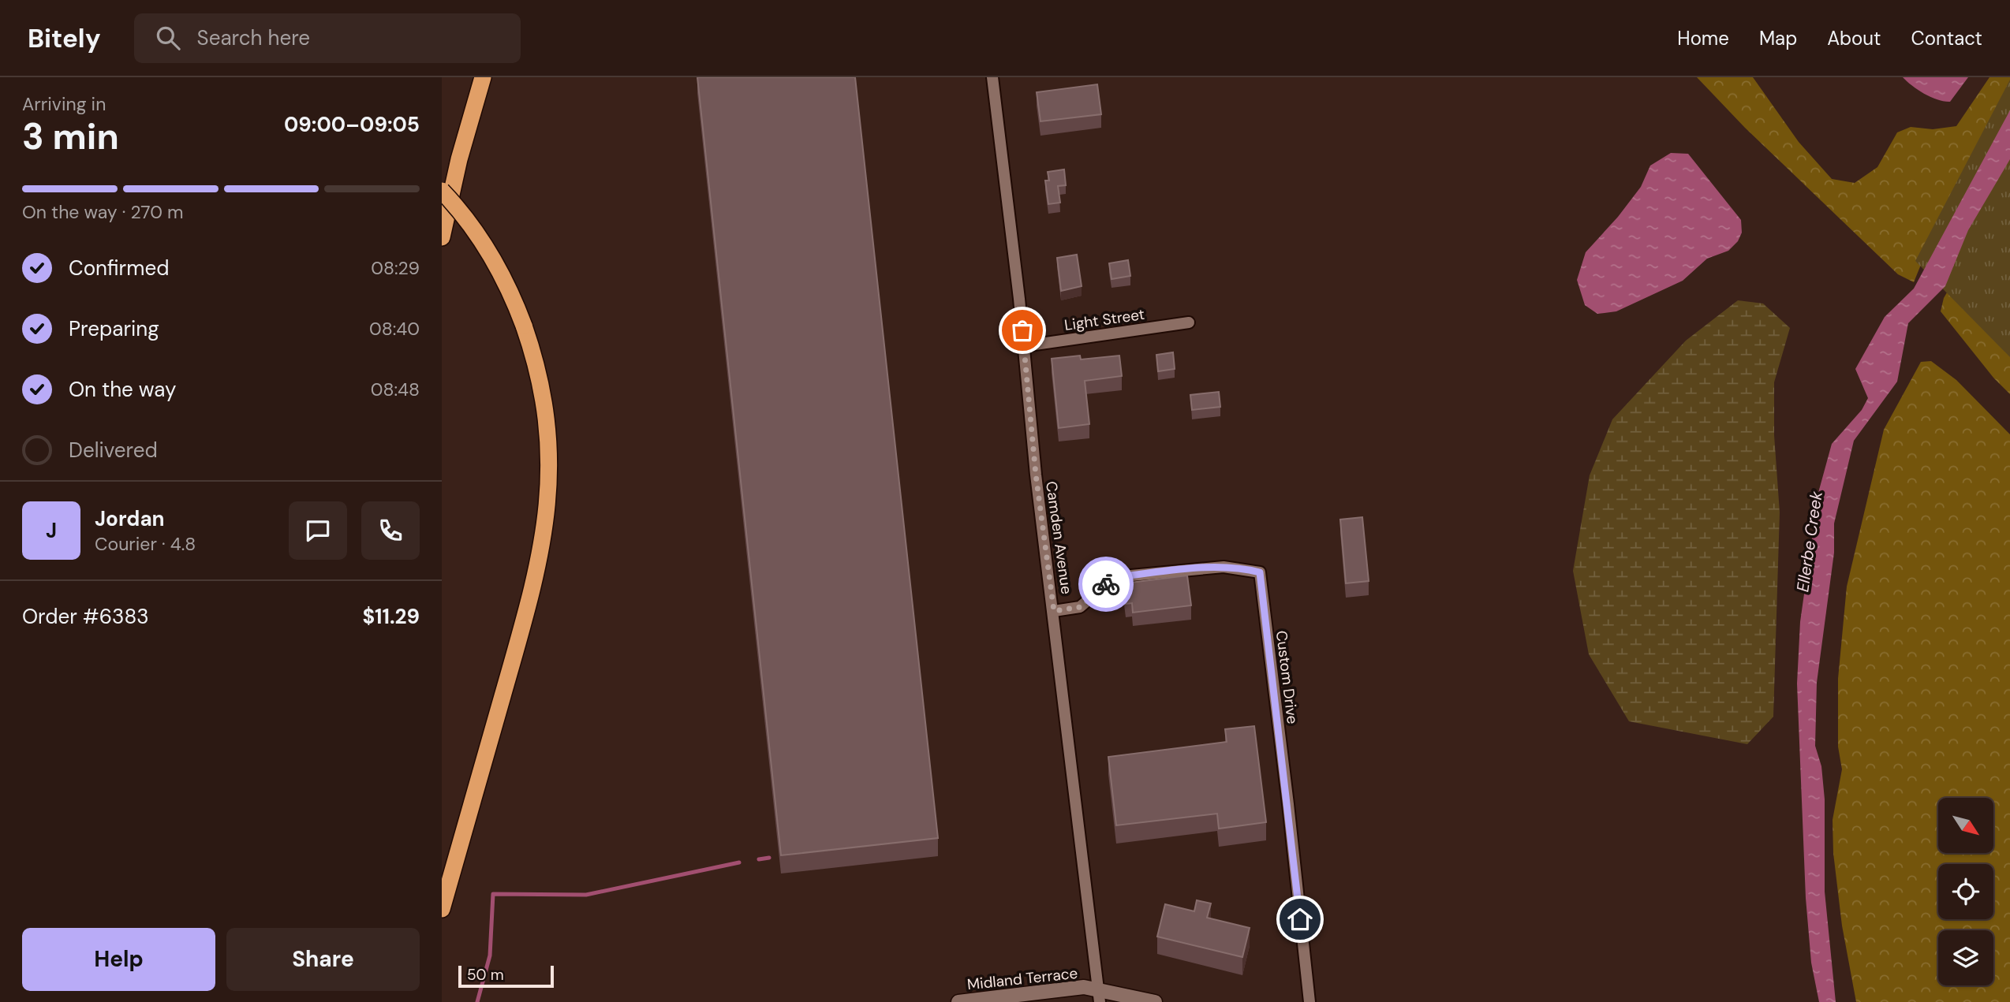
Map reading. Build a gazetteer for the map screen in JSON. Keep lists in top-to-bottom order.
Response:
{
  "streets": {
    "street": [
      "Light Street",
      "Camden Avenue",
      "Custom Drive",
      "Midland Terrace"
    ]
  },
  "crossings": [
    ["Light Street", "Camden Avenue"],
    ["Camden Avenue", "Custom Drive"],
    ["Camden Avenue", "Midland Terrace"]
  ],
  "water": ["Ellerbe Creek"],
  "scale_bar": "50 m",
  "north": "bottom right",
  "page": {
    "header": "Bitely",
    "search": "Search here",
    "nav": [
      "Home",
      "Map",
      "About",
      "Contact"
    ],
    "heading": ["3 min", "Arriving in", "09:00–09:05"],
    "panel": [
      "Jordan",
      "Courier · 4.8",
      "Order #6383",
      "$11.29"
    ],
    "bar": "On the way · 270 m",
    "list": [
      ["Confirmed", "08:29"],
      ["Preparing", "08:40"],
      ["On the way", "08:48"],
      "Delivered"
    ],
    "round": "J",
    "buttons": ["Help", "Share"],
    "scale": "50 m"
  }
}
